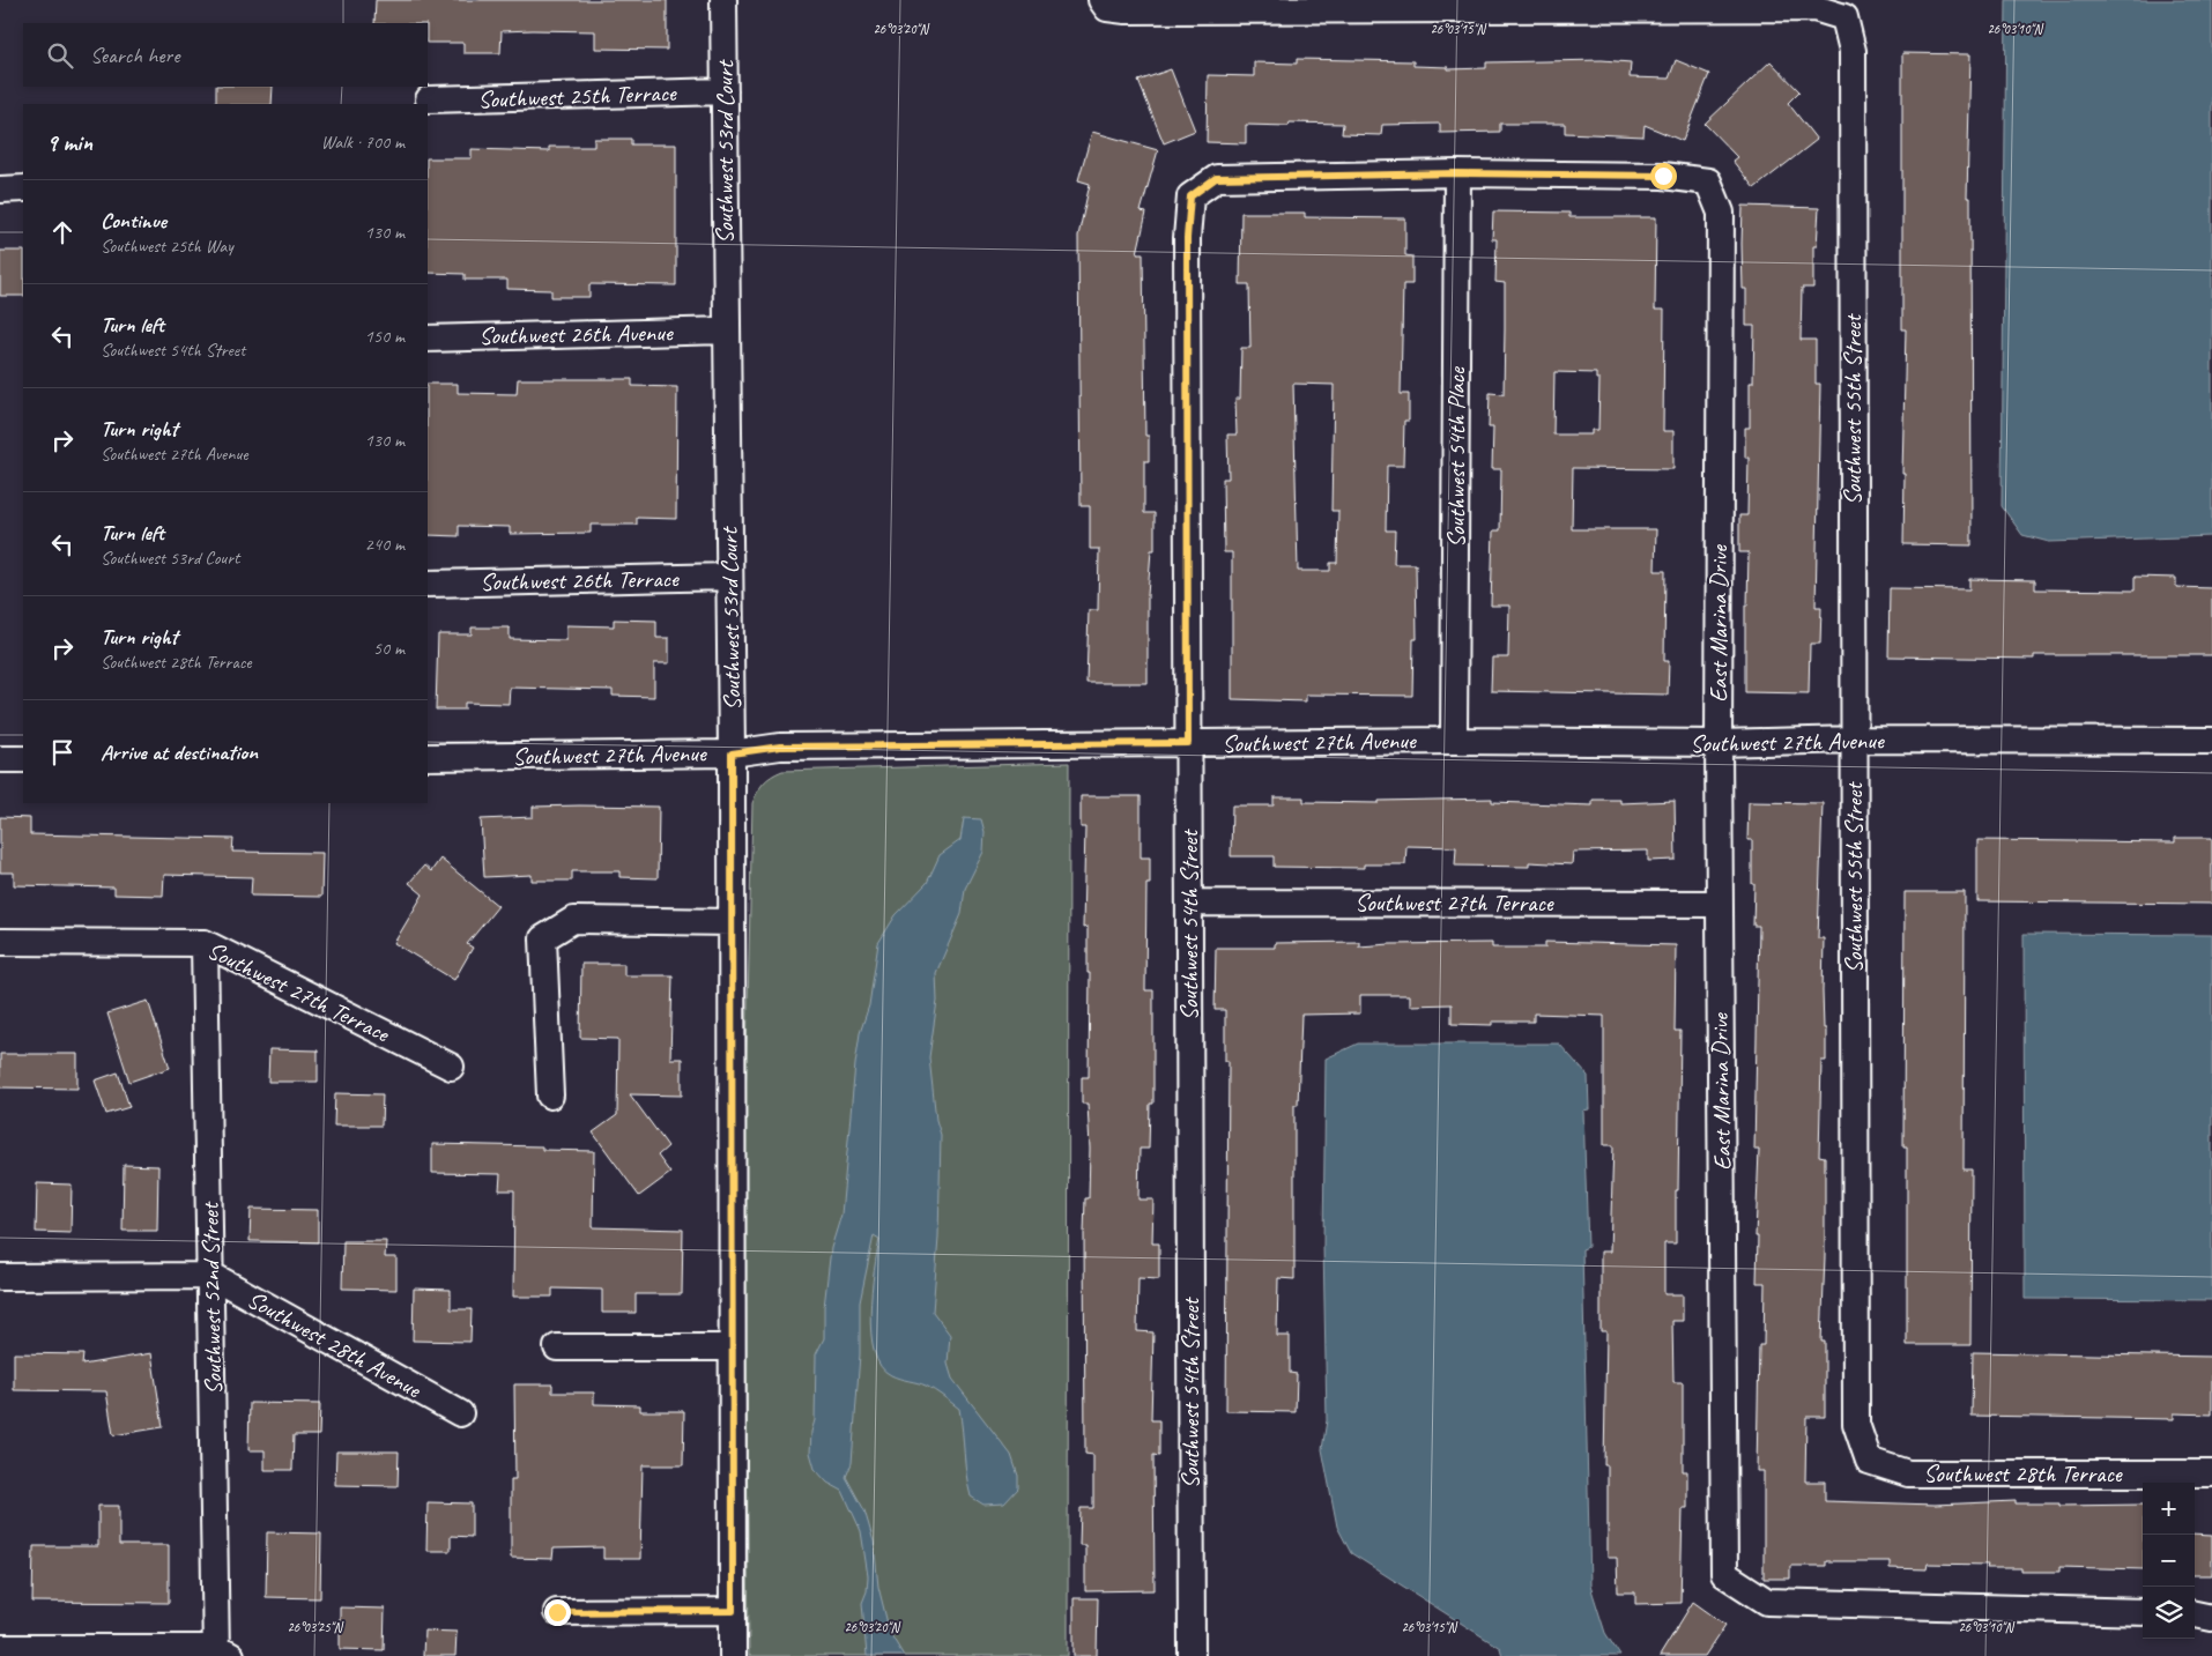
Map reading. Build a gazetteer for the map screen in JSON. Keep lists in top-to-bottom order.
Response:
{
  "streets": {
    "street": [
      "Southwest 25th Terrace",
      "Southwest 53rd Court",
      "Southwest 26th Avenue",
      "Southwest 55th Street",
      "Southwest 54th Place",
      "Southwest 26th Terrace",
      "East Marina Drive",
      "Southwest 27th Avenue",
      "Southwest 27th Terrace",
      "Southwest 54th Street",
      "Southwest 52nd Street",
      "Southwest 28th Avenue",
      "Southwest 28th Terrace"
    ]
  },
  "crossings": [
    ["Southwest 25th Terrace", "Southwest 53rd Court"],
    ["Southwest 53rd Court", "Southwest 26th Avenue"],
    ["Southwest 53rd Court", "Southwest 26th Terrace"],
    ["Southwest 53rd Court", "Southwest 27th Avenue"],
    ["Southwest 55th Street", "Southwest 27th Avenue"],
    ["Southwest 55th Street", "Southwest 28th Terrace"],
    ["Southwest 54th Place", "East Marina Drive"],
    ["Southwest 54th Place", "Southwest 27th Avenue"],
    ["Southwest 54th Place", "Southwest 54th Street"],
    ["East Marina Drive", "Southwest 27th Avenue"],
    ["East Marina Drive", "Southwest 27th Terrace"],
    ["East Marina Drive", "Southwest 54th Street"],
    ["Southwest 27th Avenue", "Southwest 54th Street"],
    ["Southwest 27th Terrace", "Southwest 54th Street"],
    ["Southwest 27th Terrace", "Southwest 52nd Street"],
    ["Southwest 52nd Street", "Southwest 28th Avenue"]
  ],
  "page": {
    "search": "Search here",
    "heading": ["9 min", "Walk · 700 m"],
    "list": [
      ["Continue", "Southwest 25th Way", "130 m"],
      ["Turn left", "Southwest 54th Street", "150 m"],
      ["Turn right", "Southwest 27th Avenue", "130 m"],
      ["Turn left", "Southwest 53rd Court", "240 m"],
      ["Turn right", "Southwest 28th Terrace", "50 m"],
      "Arrive at destination"
    ],
    "map_buttons": ["+", "−"]
  },
  "coordinates": [
    "26°03'20\"N",
    "26°03'15\"N",
    "26°03'10\"N",
    "26°03'25\"N"
  ]
}
